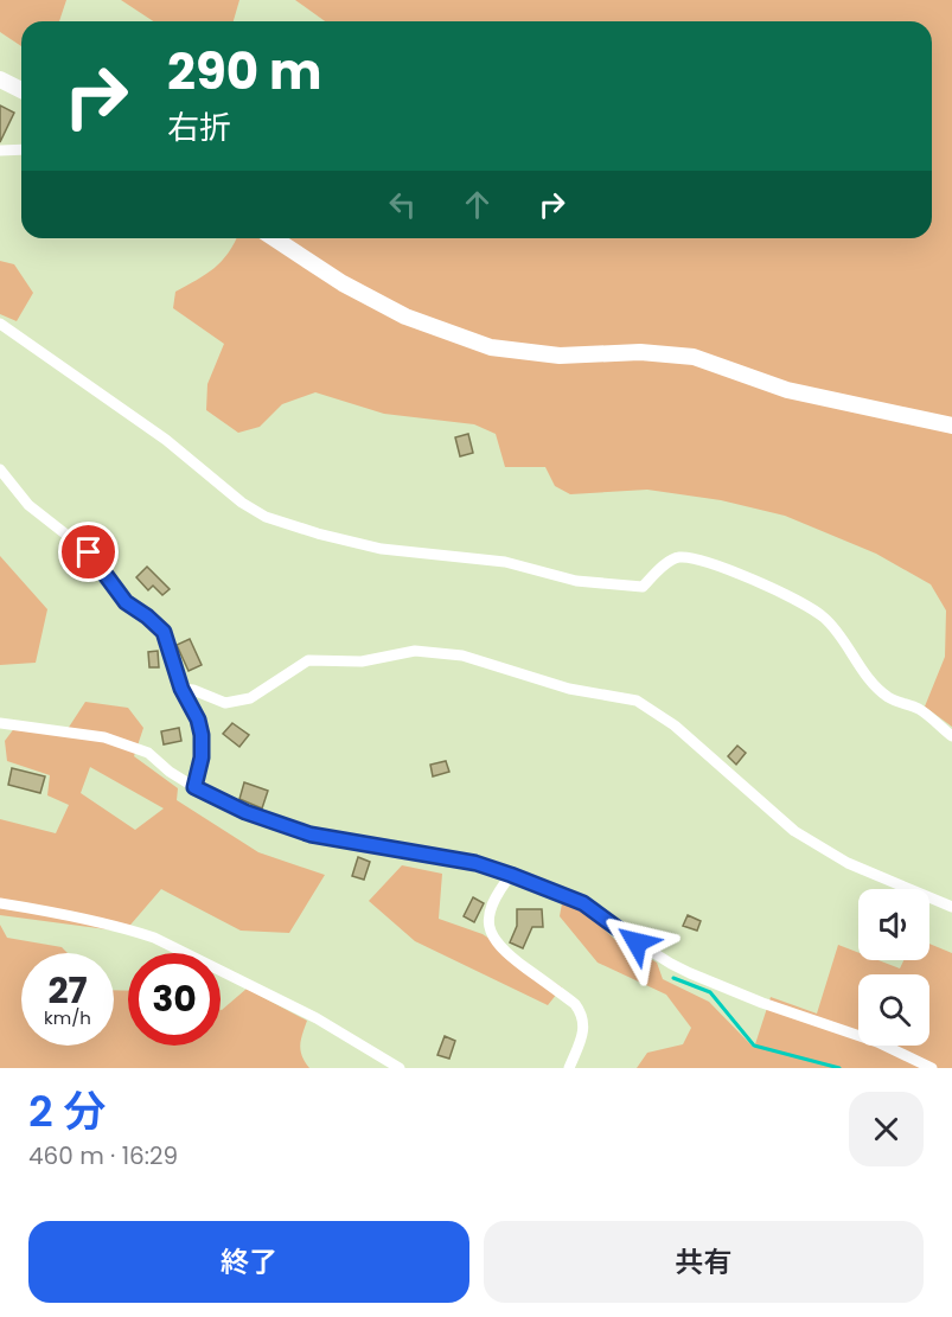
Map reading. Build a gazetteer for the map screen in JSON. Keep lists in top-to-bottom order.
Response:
{
  "page": {
    "turn": ["290 m", "右折"],
    "speed": "27 km/h",
    "limit": "30",
    "heading": ["2 分", "460 m · 16:29"],
    "buttons": ["終了", "共有"]
  }
}
